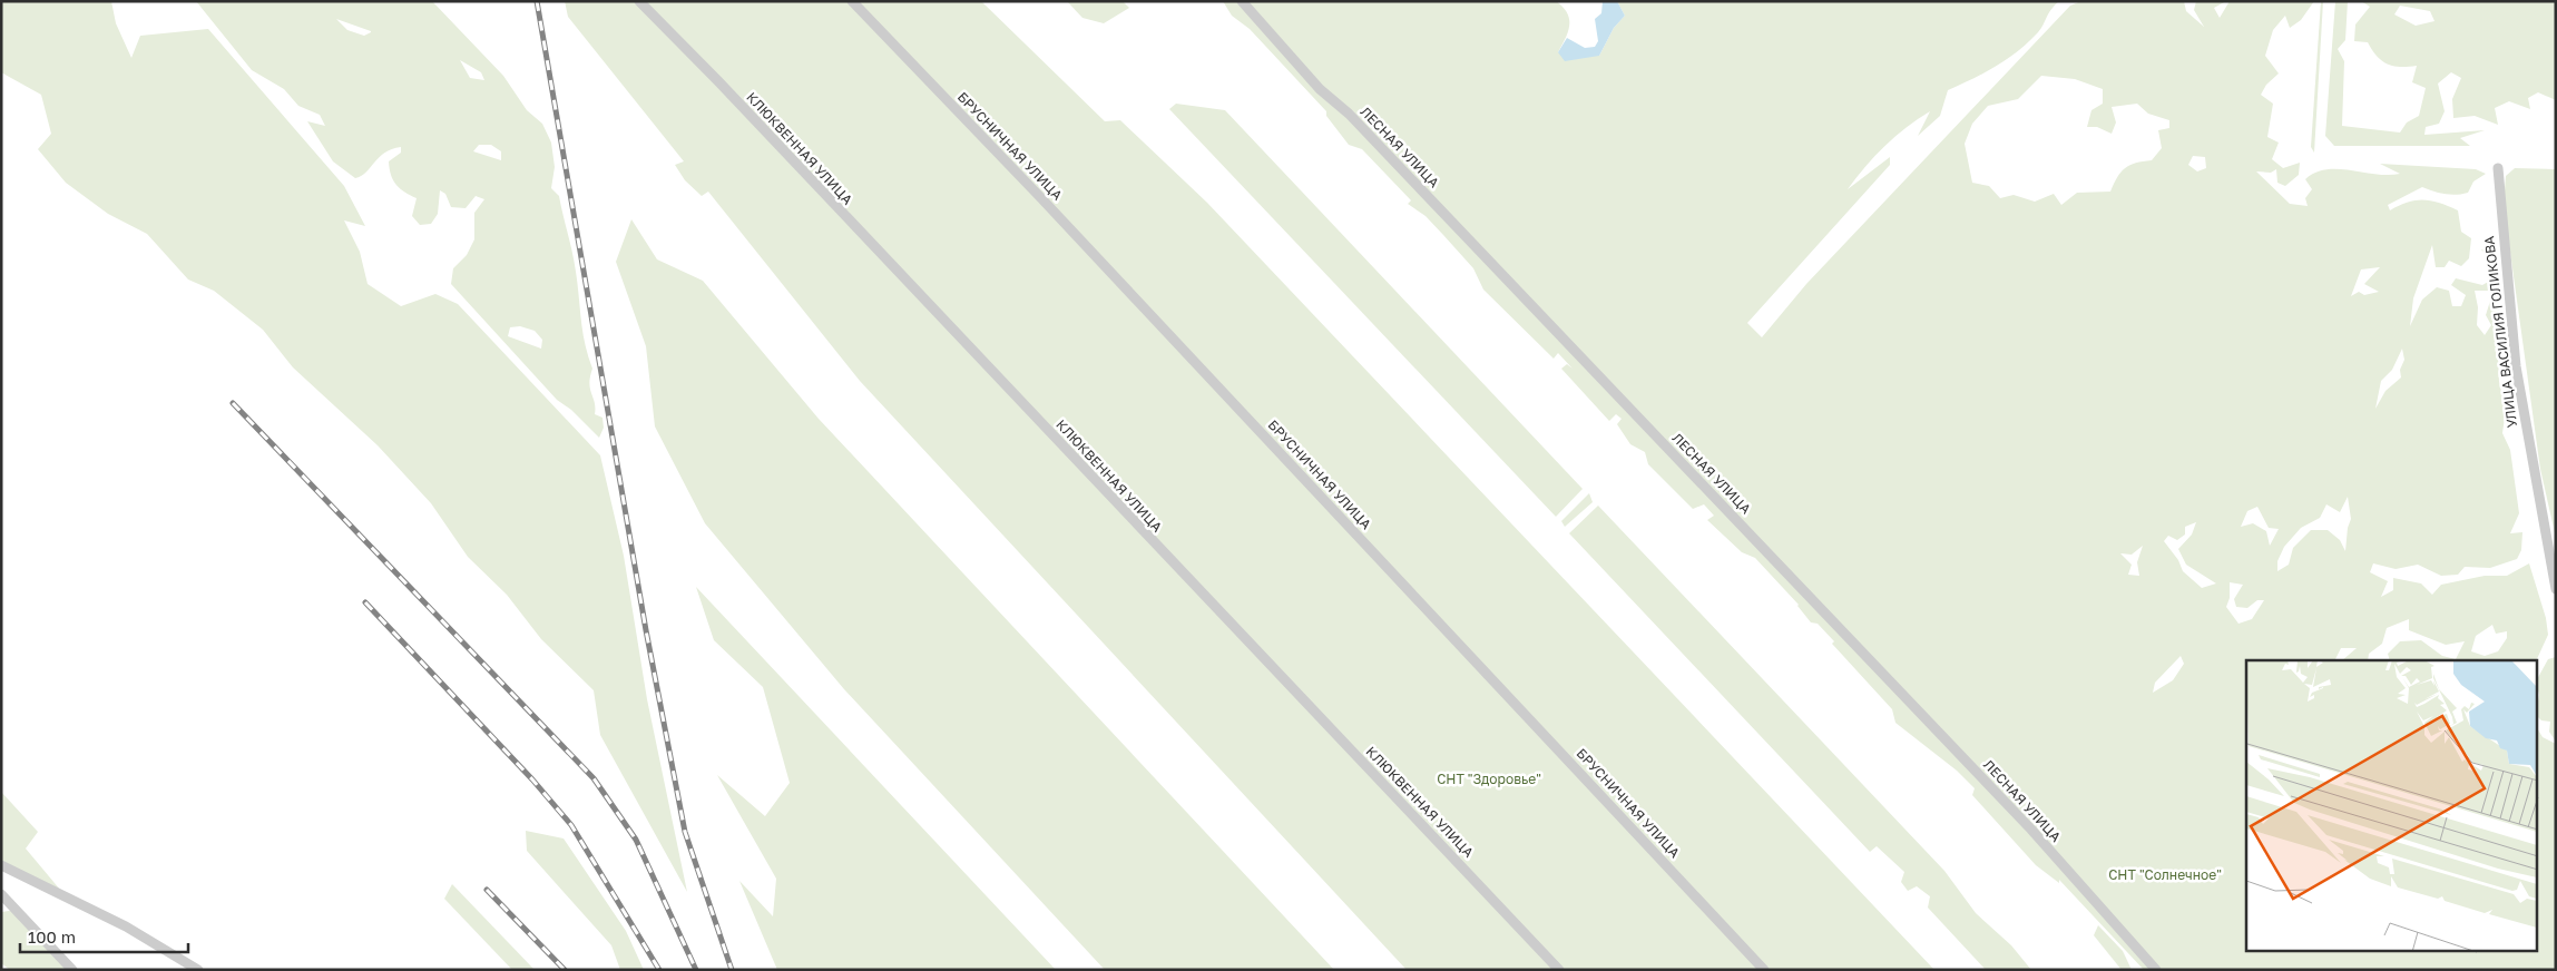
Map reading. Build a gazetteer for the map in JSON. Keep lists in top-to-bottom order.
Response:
{
  "streets": {
    "street": [
      "БРУСНИЧНАЯ УЛИЦА",
      "ЛЕСНАЯ УЛИЦА",
      "КЛЮКВЕННАЯ УЛИЦА",
      "УЛИЦА ВАСИЛИЯ ГОЛИКОВА"
    ]
  },
  "parks": ["СНТ \"Здоровье\"", "СНТ \"Солнечное\""],
  "scale_bar": "100 m"
}
